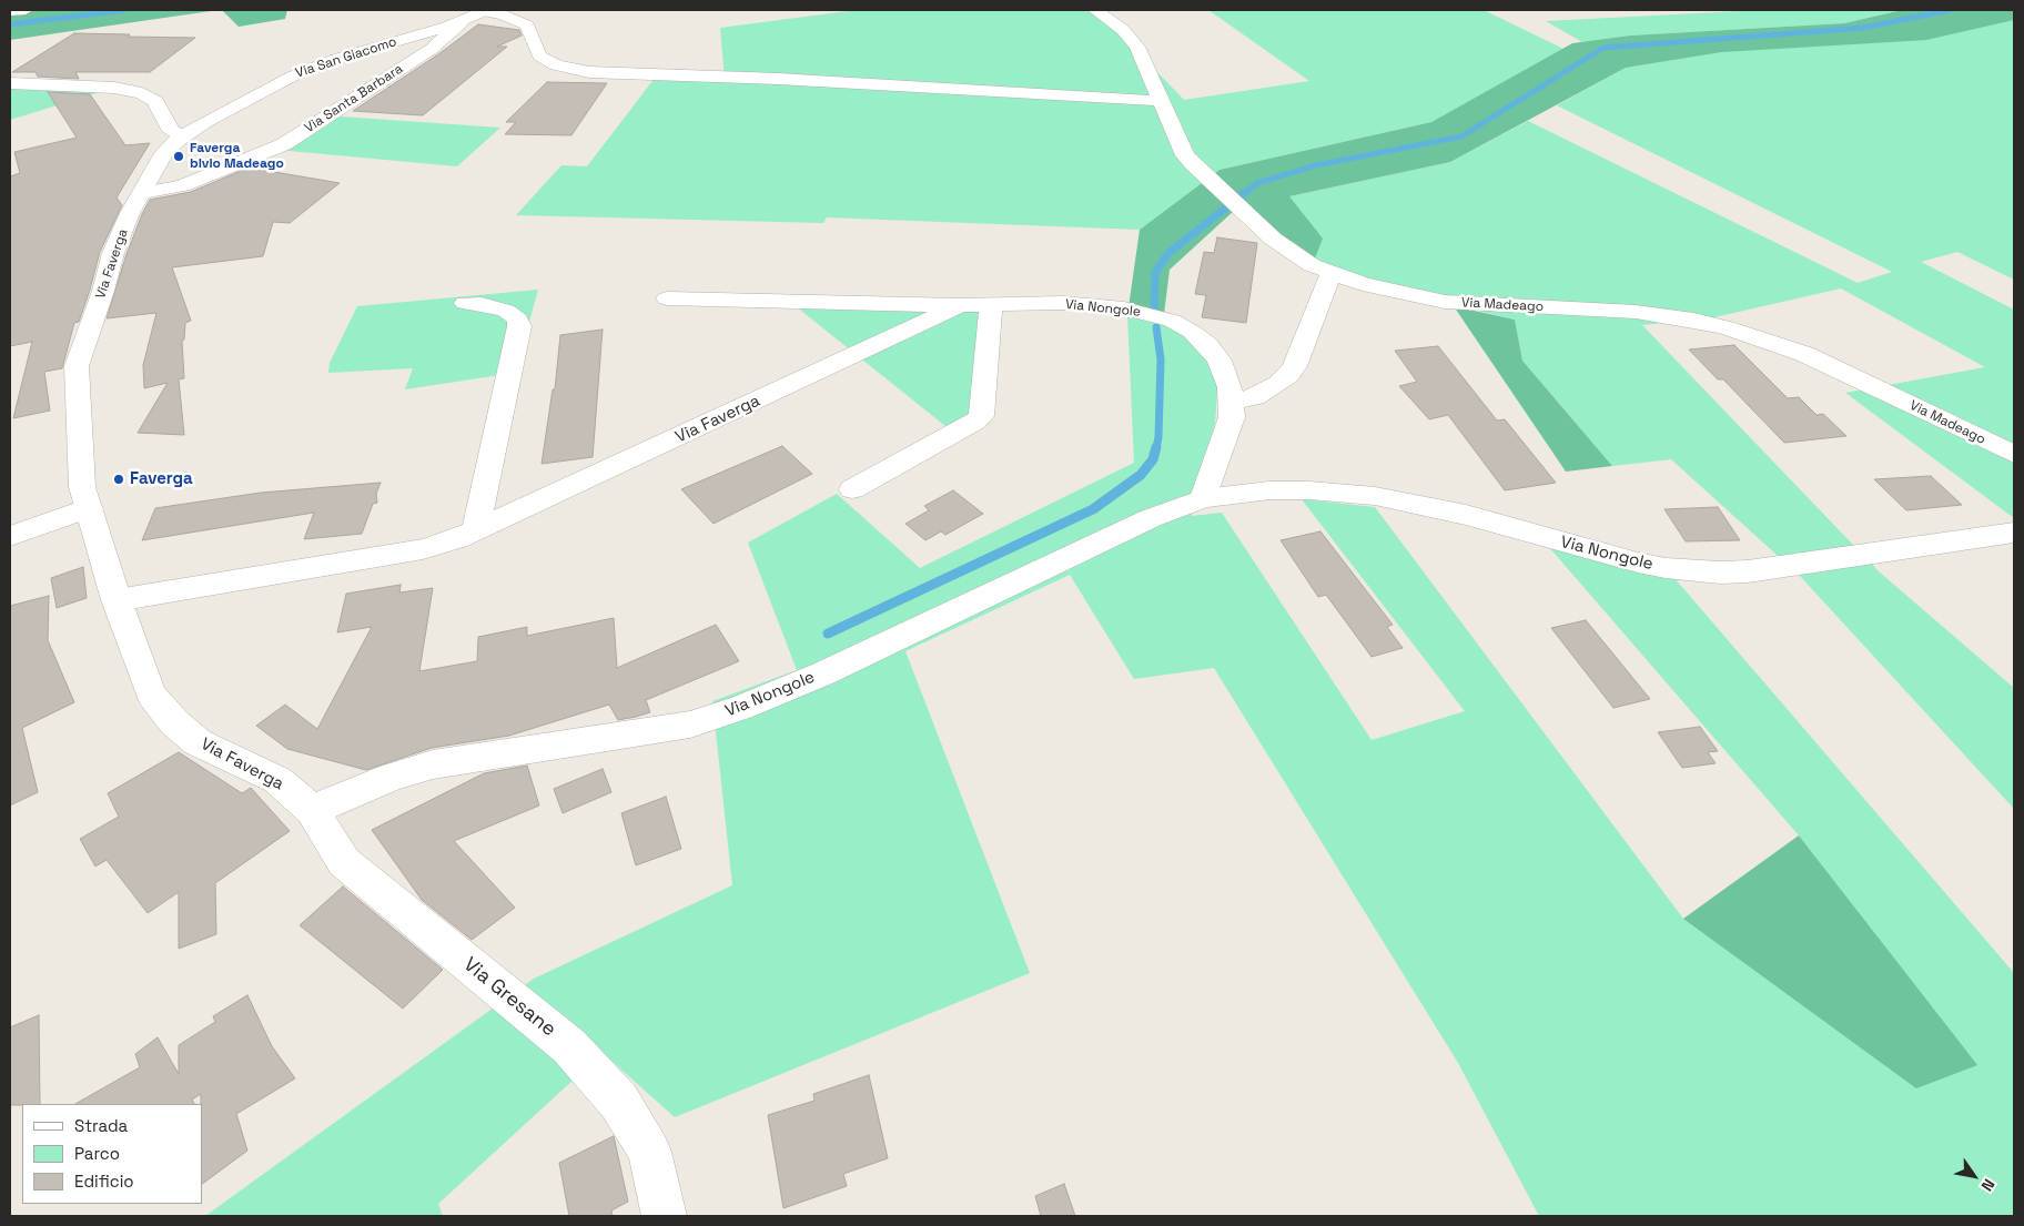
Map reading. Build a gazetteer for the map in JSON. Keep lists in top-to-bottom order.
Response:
{
  "streets": {
    "street": [
      "Via San Giacomo",
      "Via Santa Barbara",
      "Via Faverga",
      "Via Madeago",
      "Via Nongole",
      "Via Gresane"
    ]
  },
  "crossings": [
    ["Via San Giacomo", "Via Santa Barbara"],
    ["Via San Giacomo", "Via Faverga"],
    ["Via Santa Barbara", "Via Faverga"],
    ["Via Faverga", "Via Nongole"],
    ["Via Faverga", "Via Gresane"],
    ["Via Nongole", "Via Gresane"]
  ],
  "places": ["Faverga bivio Madeago", "Faverga"],
  "legend": ["Strada", "Parco", "Edificio"],
  "north": "bottom right"
}
